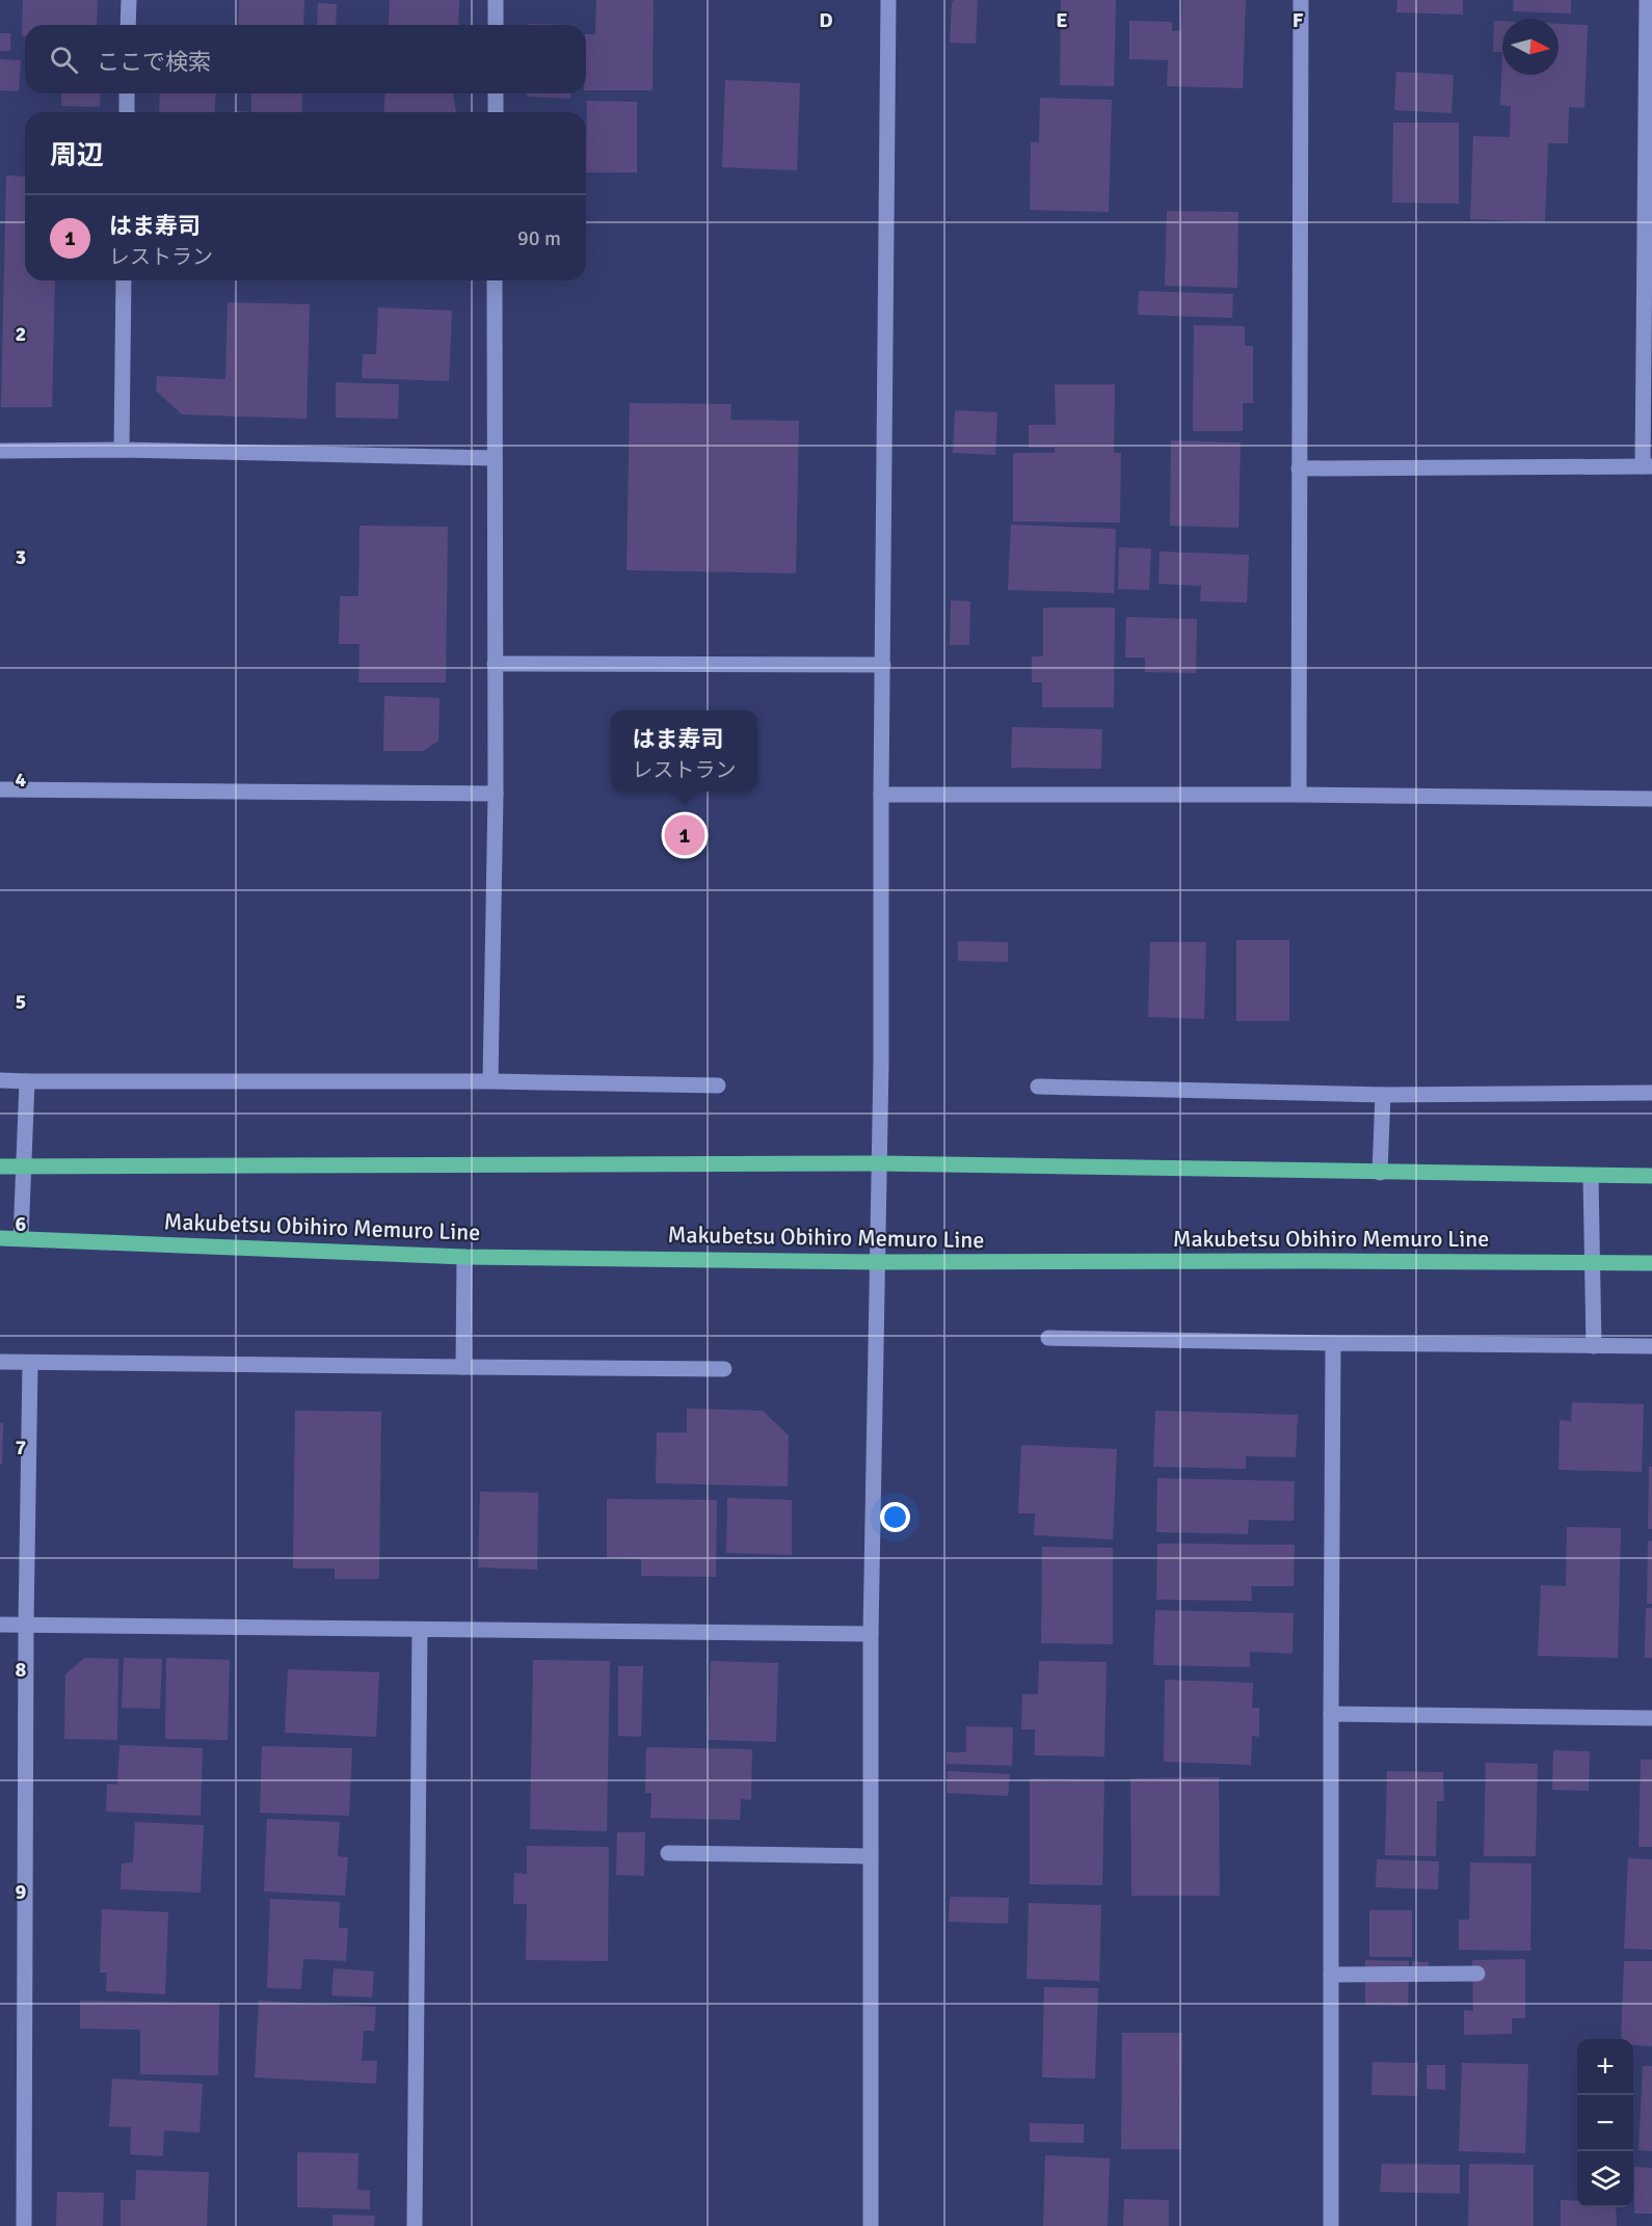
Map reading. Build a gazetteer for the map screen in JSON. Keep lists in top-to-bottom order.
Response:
{
  "streets": {
    "main road": ["Makubetsu Obihiro Memuro Line"]
  },
  "north": "right",
  "page": {
    "search": "ここで検索",
    "heading": "周辺",
    "list": [
      {
        "mark": "1",
        "name": "はま寿司",
        "note": "レストラン",
        "value": "90 m"
      }
    ],
    "popup": ["はま寿司", "レストラン"],
    "pins": "1",
    "map_buttons": ["+", "−"]
  },
  "grid": {
    "columns": ["D", "E", "F"],
    "rows": [
      "2",
      "3",
      "4",
      "5",
      "6",
      "7",
      "8",
      "9"
    ]
  }
}
